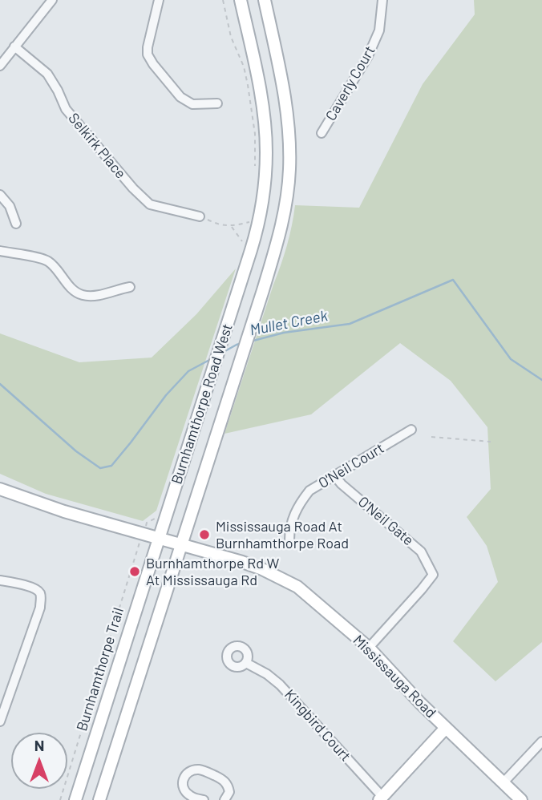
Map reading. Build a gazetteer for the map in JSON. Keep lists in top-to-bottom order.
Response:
{
  "streets": {
    "main road": ["Burnhamthorpe Road West", "Mississauga Road"],
    "street": [
      "Caverly Court",
      "Selkirk Place",
      "O'Neil Court",
      "O'Neil Gate",
      "Kingbird Court"
    ],
    "path": ["Burnhamthorpe Trail"]
  },
  "crossings": [
    ["Burnhamthorpe Road West", "Mississauga Road"],
    ["O'Neil Court", "O'Neil Gate"],
    ["O'Neil Gate", "Mississauga Road"]
  ],
  "water": ["Mullet Creek"],
  "places": ["Mississauga Road At Burnhamthorpe Road", "Burnhamthorpe Rd W At Mississauga Rd"],
  "north": "top"
}
